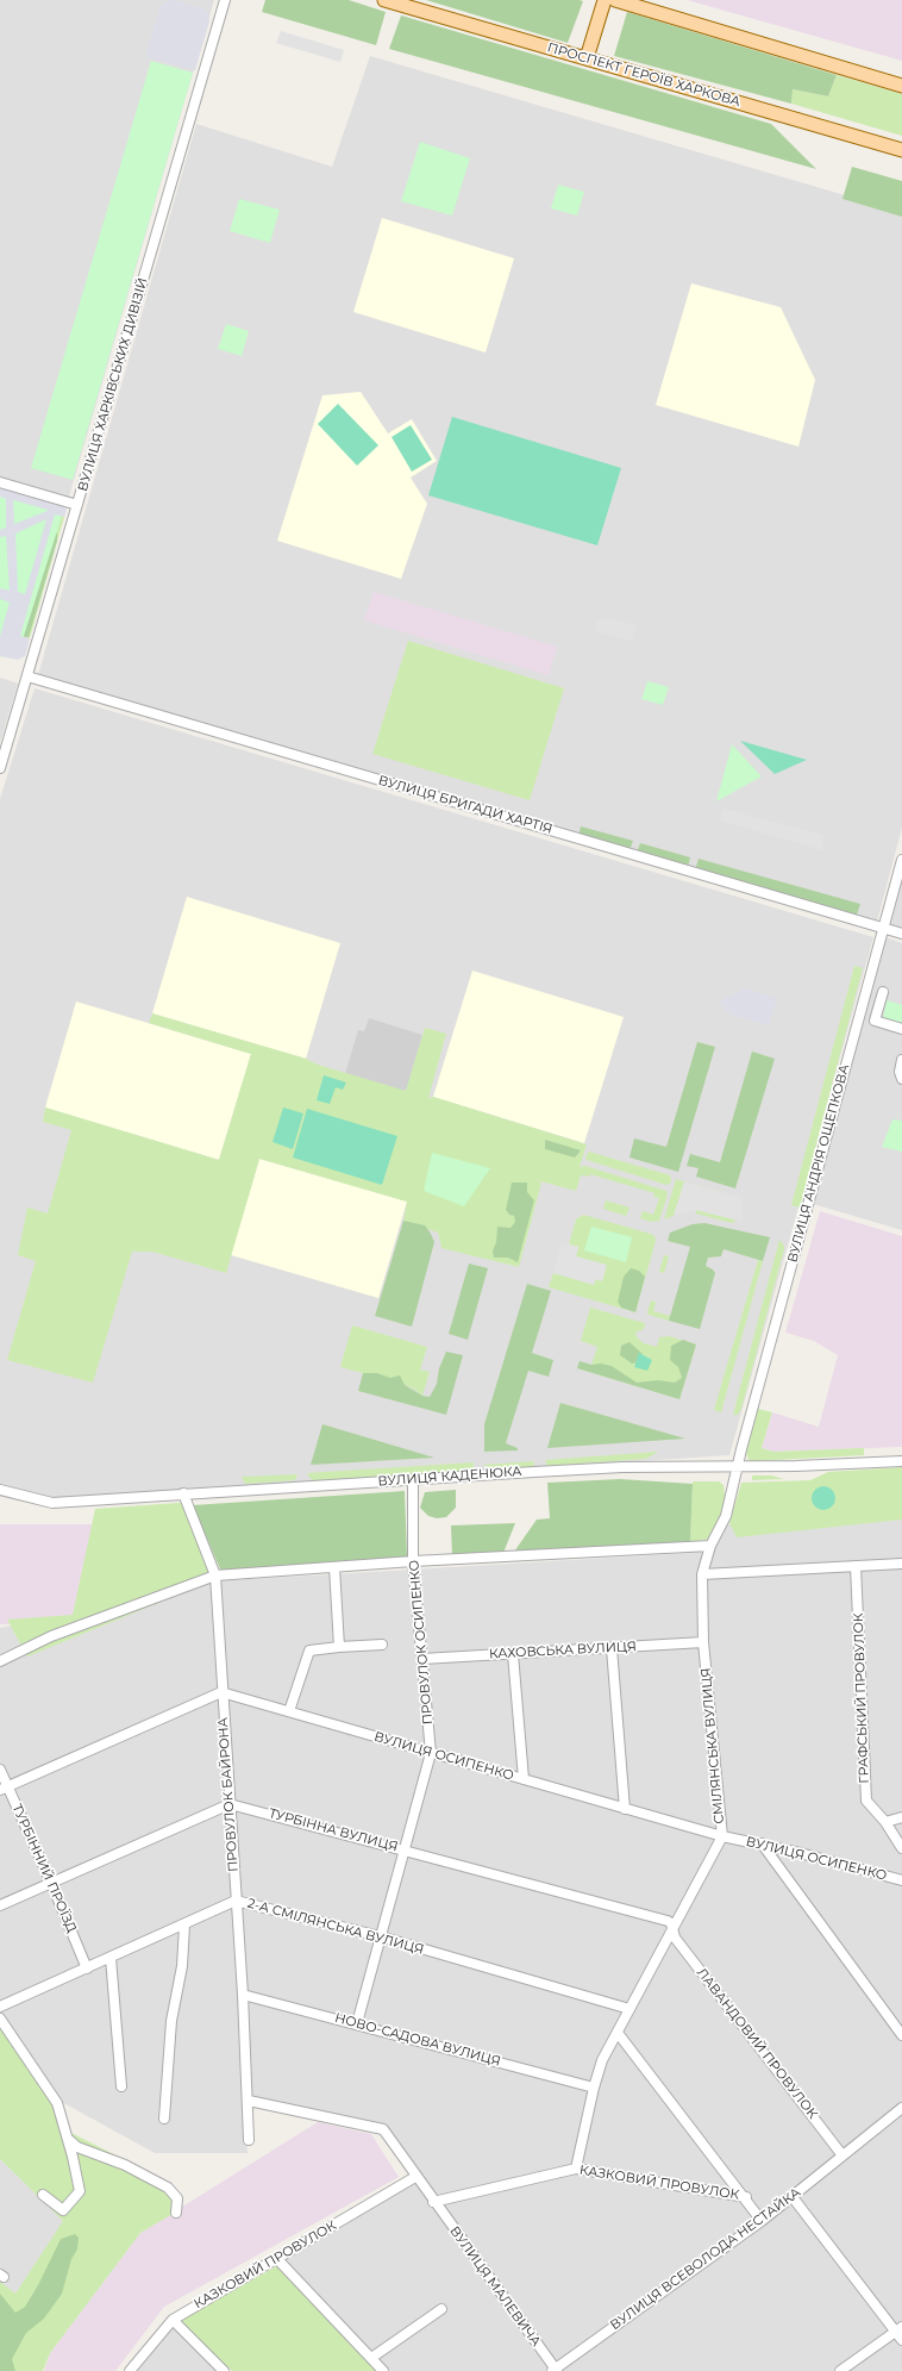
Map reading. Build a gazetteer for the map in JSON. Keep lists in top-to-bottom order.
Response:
{
  "streets": {
    "main road": ["ПРОСПЕКТ ГЕРОЇВ ХАРКОВА"],
    "street": [
      "ВУЛИЦЯ ХАРКІВСЬКИХ ДИВІЗІЙ",
      "ВУЛИЦЯ БРИГАДИ ХАРТІЯ",
      "ВУЛИЦЯ АНДРІЯ ОЩЕПКОВА",
      "ВУЛИЦЯ КАДЕНЮКА",
      "ПРОВУЛОК ОСИПЕНКО",
      "КАХОВСЬКА ВУЛИЦЯ",
      "ГРАФСЬКИЙ ПРОВУЛОК",
      "СМІЛЯНСЬКА ВУЛИЦЯ",
      "ВУЛИЦЯ ОСИПЕНКО",
      "ПРОВУЛОК БАЙРОНА",
      "ТУРБІННА ВУЛИЦЯ",
      "ТУРБІННИЙ ПРОЇЗД",
      "2-А СМІЛЯНСЬКА ВУЛИЦЯ",
      "НОВО-САДОВА ВУЛИЦЯ",
      "ЛАВАНДОВИЙ ПРОВУЛОК",
      "КАЗКОВИЙ ПРОВУЛОК",
      "ВУЛИЦЯ ВСЕВОЛОДА НЕСТАЙКА",
      "ВУЛИЦЯ МАЛЕВИЧА"
    ]
  },
  "crossings": [
    ["ВУЛИЦЯ ХАРКІВСЬКИХ ДИВІЗІЙ", "ВУЛИЦЯ БРИГАДИ ХАРТІЯ"],
    ["ВУЛИЦЯ БРИГАДИ ХАРТІЯ", "ВУЛИЦЯ АНДРІЯ ОЩЕПКОВА"],
    ["ВУЛИЦЯ АНДРІЯ ОЩЕПКОВА", "ВУЛИЦЯ КАДЕНЮКА"],
    ["ВУЛИЦЯ АНДРІЯ ОЩЕПКОВА", "СМІЛЯНСЬКА ВУЛИЦЯ"],
    ["ВУЛИЦЯ КАДЕНЮКА", "ПРОВУЛОК ОСИПЕНКО"],
    ["ВУЛИЦЯ КАДЕНЮКА", "СМІЛЯНСЬКА ВУЛИЦЯ"],
    ["ВУЛИЦЯ КАДЕНЮКА", "ПРОВУЛОК БАЙРОНА"],
    ["ПРОВУЛОК ОСИПЕНКО", "КАХОВСЬКА ВУЛИЦЯ"],
    ["ПРОВУЛОК ОСИПЕНКО", "ВУЛИЦЯ ОСИПЕНКО"],
    ["ПРОВУЛОК ОСИПЕНКО", "ТУРБІННА ВУЛИЦЯ"],
    ["ПРОВУЛОК ОСИПЕНКО", "2-А СМІЛЯНСЬКА ВУЛИЦЯ"],
    ["ПРОВУЛОК ОСИПЕНКО", "НОВО-САДОВА ВУЛИЦЯ"],
    ["КАХОВСЬКА ВУЛИЦЯ", "СМІЛЯНСЬКА ВУЛИЦЯ"],
    ["СМІЛЯНСЬКА ВУЛИЦЯ", "ВУЛИЦЯ ОСИПЕНКО"],
    ["СМІЛЯНСЬКА ВУЛИЦЯ", "ТУРБІННА ВУЛИЦЯ"],
    ["СМІЛЯНСЬКА ВУЛИЦЯ", "2-А СМІЛЯНСЬКА ВУЛИЦЯ"],
    ["СМІЛЯНСЬКА ВУЛИЦЯ", "НОВО-САДОВА ВУЛИЦЯ"],
    ["СМІЛЯНСЬКА ВУЛИЦЯ", "ЛАВАНДОВИЙ ПРОВУЛОК"],
    ["СМІЛЯНСЬКА ВУЛИЦЯ", "КАЗКОВИЙ ПРОВУЛОК"],
    ["ВУЛИЦЯ ОСИПЕНКО", "ПРОВУЛОК БАЙРОНА"],
    ["ПРОВУЛОК БАЙРОНА", "ТУРБІННА ВУЛИЦЯ"],
    ["ПРОВУЛОК БАЙРОНА", "2-А СМІЛЯНСЬКА ВУЛИЦЯ"],
    ["ПРОВУЛОК БАЙРОНА", "НОВО-САДОВА ВУЛИЦЯ"],
    ["ПРОВУЛОК БАЙРОНА", "ВУЛИЦЯ МАЛЕВИЧА"],
    ["ТУРБІННА ВУЛИЦЯ", "ЛАВАНДОВИЙ ПРОВУЛОК"],
    ["ТУРБІННИЙ ПРОЇЗД", "2-А СМІЛЯНСЬКА ВУЛИЦЯ"],
    ["ЛАВАНДОВИЙ ПРОВУЛОК", "ВУЛИЦЯ ВСЕВОЛОДА НЕСТАЙКА"],
    ["КАЗКОВИЙ ПРОВУЛОК", "ВУЛИЦЯ МАЛЕВИЧА"],
    ["ВУЛИЦЯ ВСЕВОЛОДА НЕСТАЙКА", "ВУЛИЦЯ МАЛЕВИЧА"]
  ]
}
